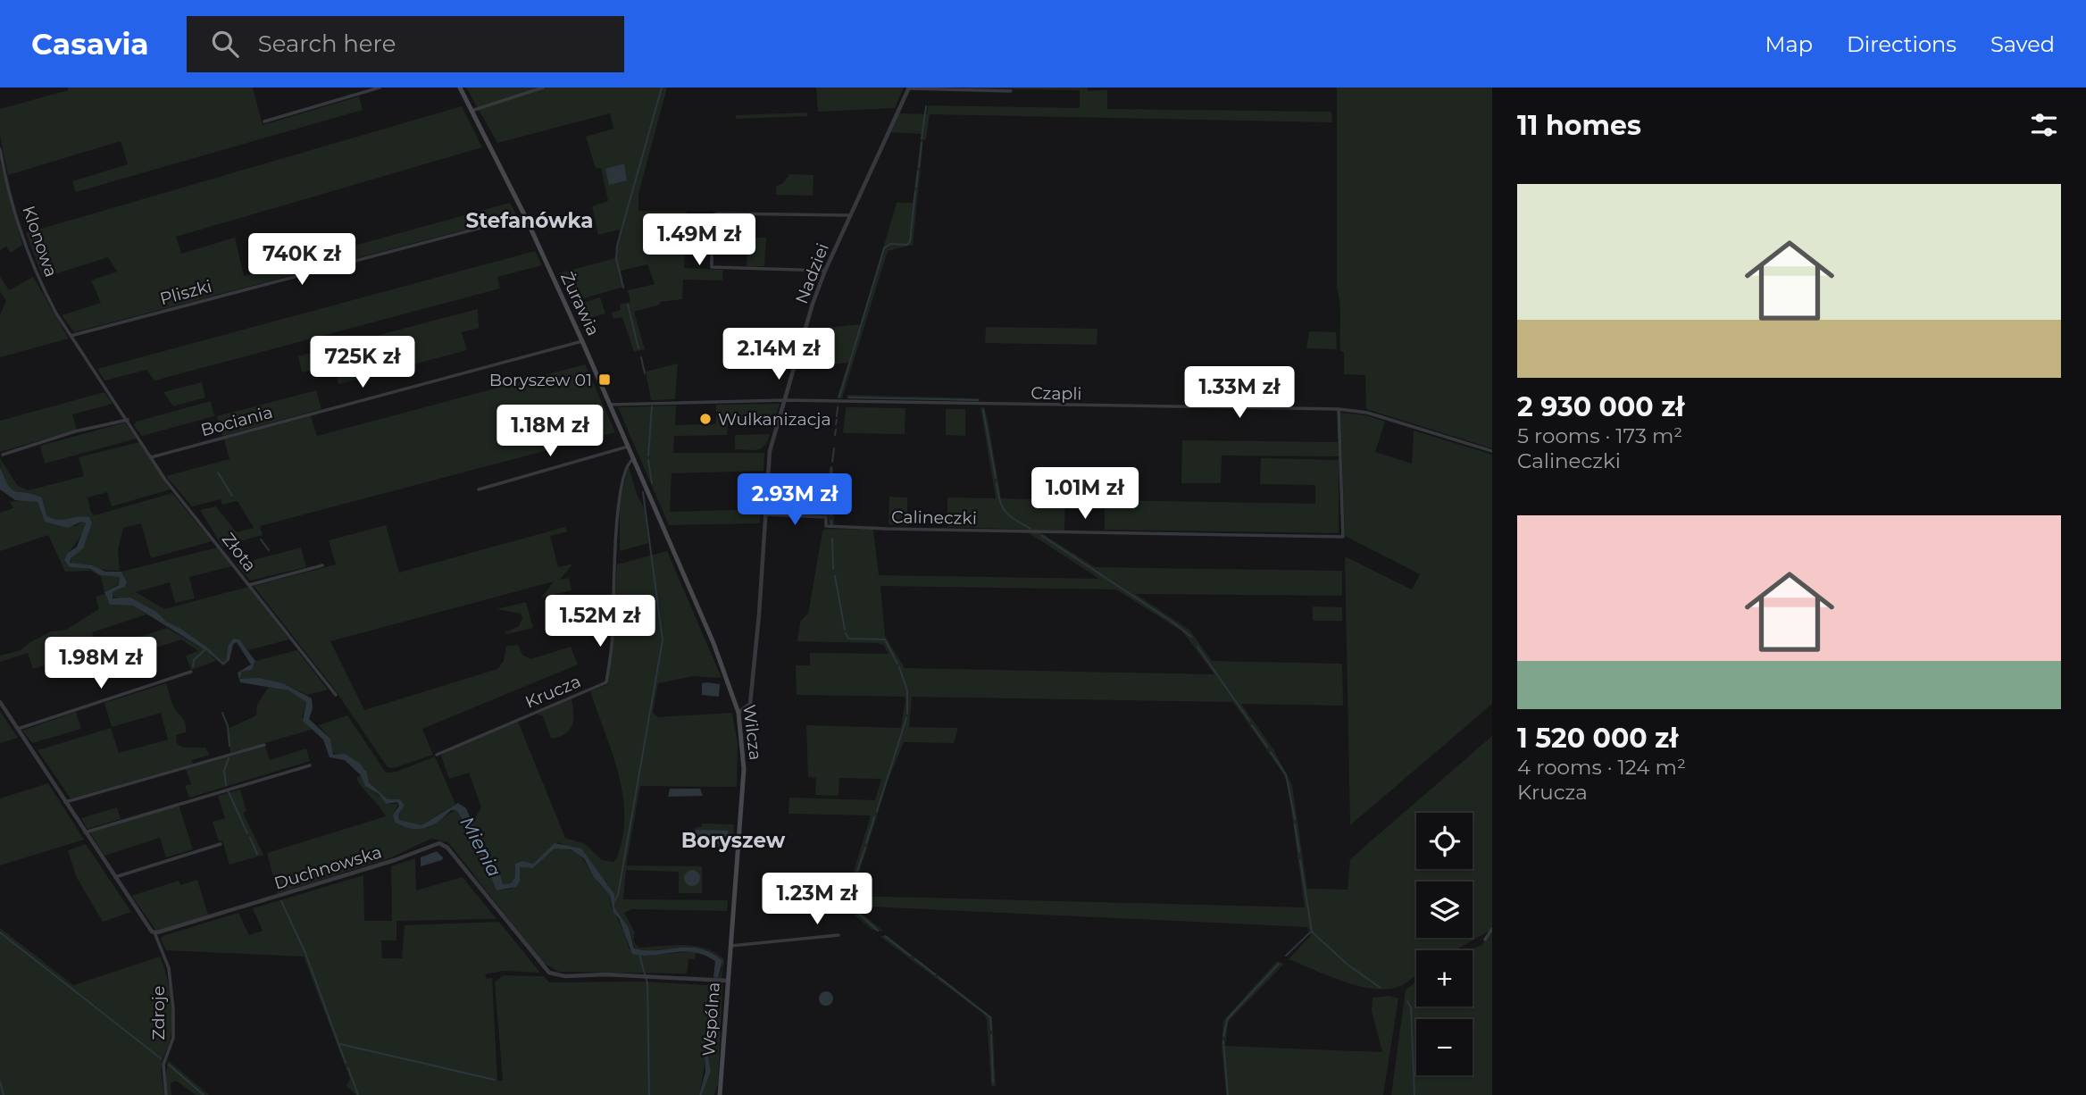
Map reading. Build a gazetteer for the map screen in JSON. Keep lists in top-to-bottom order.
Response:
{
  "streets": {
    "main road": ["Żurawia", "Wilcza", "Wspólna"],
    "street": [
      "Klonowa",
      "Nadziei",
      "Pliszki",
      "Czapli",
      "Bociania",
      "Calineczki",
      "Złota",
      "Krucza",
      "Duchnowska",
      "Zdroje"
    ]
  },
  "crossings": [
    ["Klonowa", "Pliszki"],
    ["Klonowa", "Złota"],
    ["Nadziei", "Czapli"],
    ["Nadziei", "Calineczki"],
    ["Nadziei", "Wilcza"],
    ["Pliszki", "Żurawia"],
    ["Pliszki", "Złota"],
    ["Żurawia", "Czapli"],
    ["Żurawia", "Bociania"],
    ["Żurawia", "Krucza"],
    ["Żurawia", "Wilcza"],
    ["Czapli", "Calineczki"],
    ["Bociania", "Złota"],
    ["Wilcza", "Wspólna"],
    ["Duchnowska", "Zdroje"],
    ["Duchnowska", "Wspólna"]
  ],
  "districts": ["Stefanówka", "Boryszew"],
  "water": ["Mienia"],
  "places": {
    "transit": ["Boryszew 01"],
    "other": ["Wulkanizacja"]
  },
  "page": {
    "header": "Casavia",
    "search": "Search here",
    "nav": ["Map", "Directions", "Saved"],
    "heading": "11 homes",
    "list": [
      {
        "name": "2 930 000 zł",
        "note": "5 rooms · 173 m² · Calineczki"
      },
      {
        "name": "1 520 000 zł",
        "note": "4 rooms · 124 m² · Krucza"
      }
    ],
    "price": [
      "1.49M zł",
      "740K zł",
      "2.14M zł",
      "725K zł",
      "1.33M zł",
      "1.18M zł",
      "1.01M zł",
      "2.93M zł",
      "1.52M zł",
      "1.98M zł",
      "1.23M zł"
    ],
    "map_buttons": ["+", "−"]
  }
}
